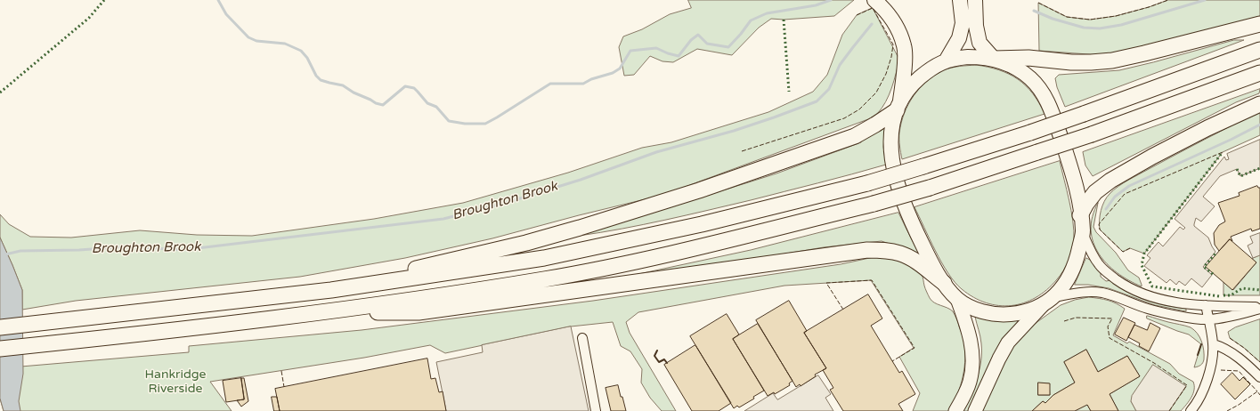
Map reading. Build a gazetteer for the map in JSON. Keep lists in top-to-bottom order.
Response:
{
  "water": ["Broughton Brook"],
  "parks": ["Hankridge Riverside"]
}
